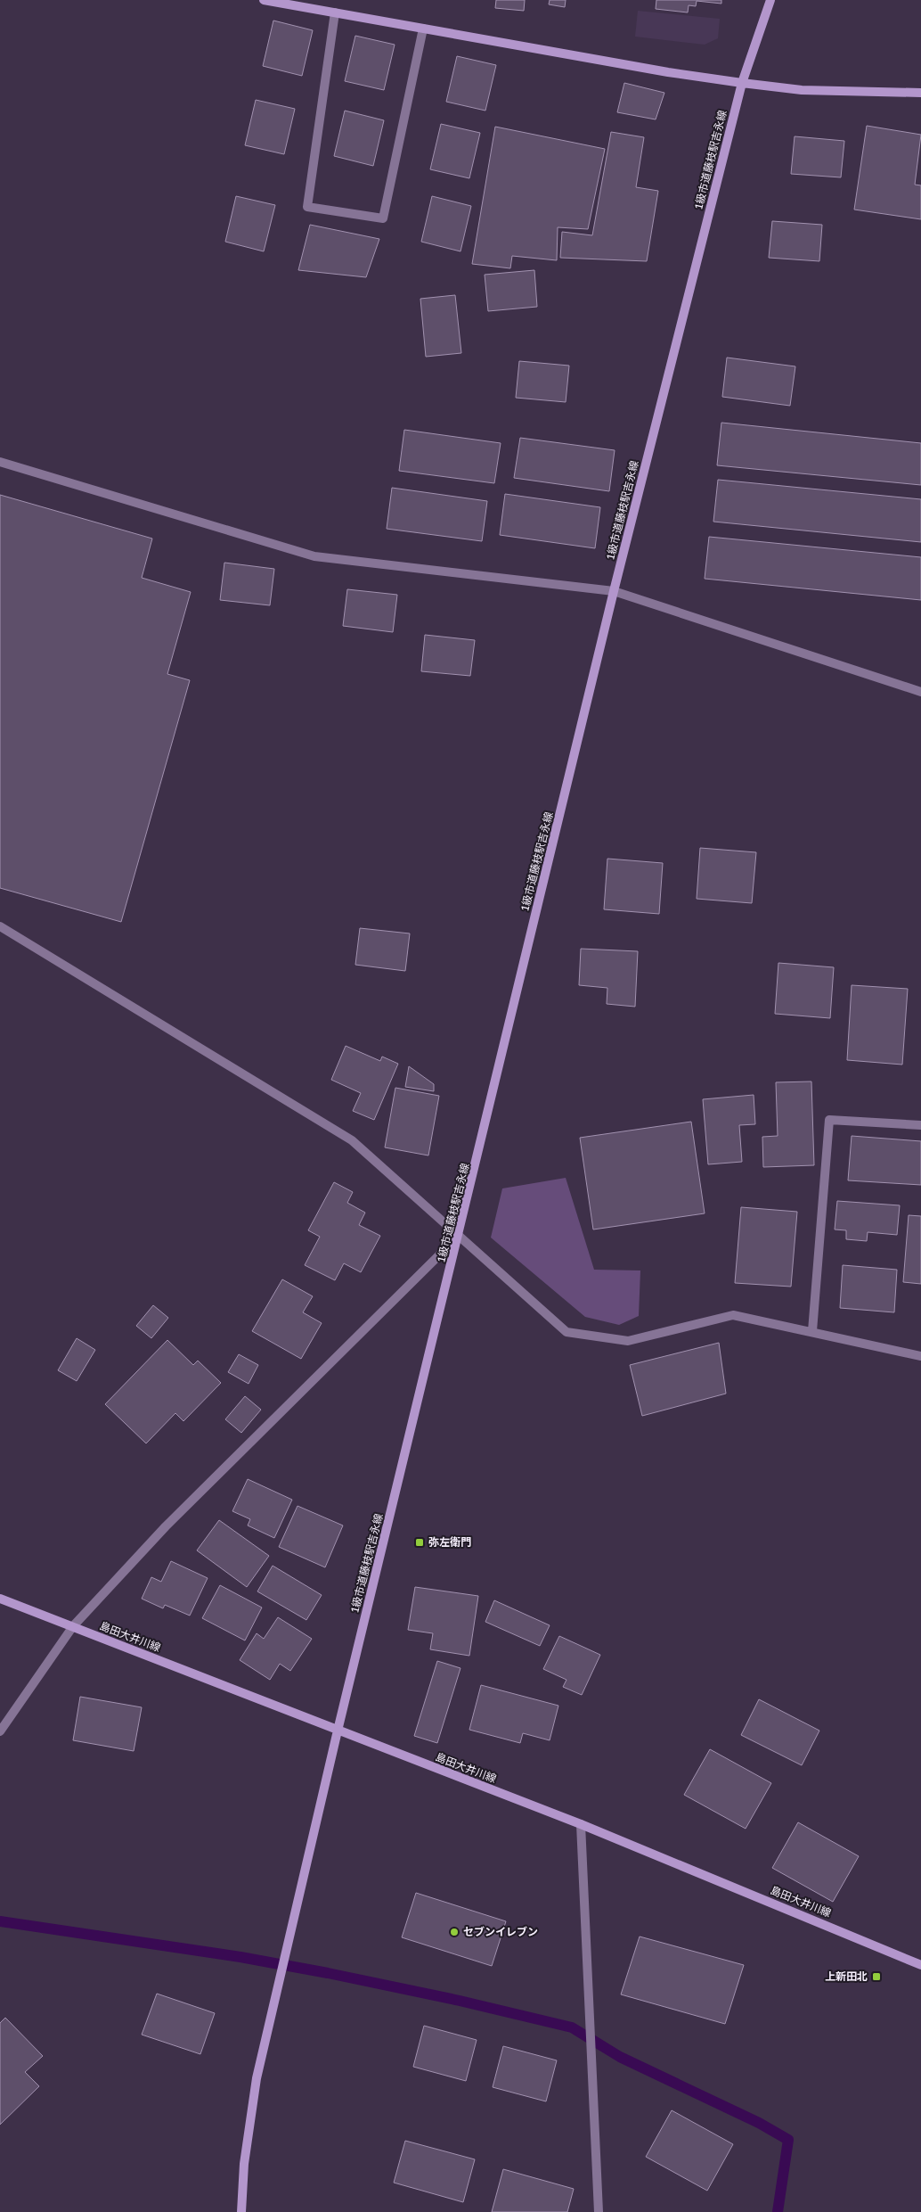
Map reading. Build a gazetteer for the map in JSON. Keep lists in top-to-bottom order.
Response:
{
  "streets": {
    "street": ["1級市道藤枝駅吉永線", "島田大井川線"]
  },
  "crossings": [
    ["1級市道藤枝駅吉永線", "島田大井川線"]
  ],
  "places": {
    "transit": ["弥左衛門", "上新田北"],
    "other": ["セブンイレブン"]
  }
}
